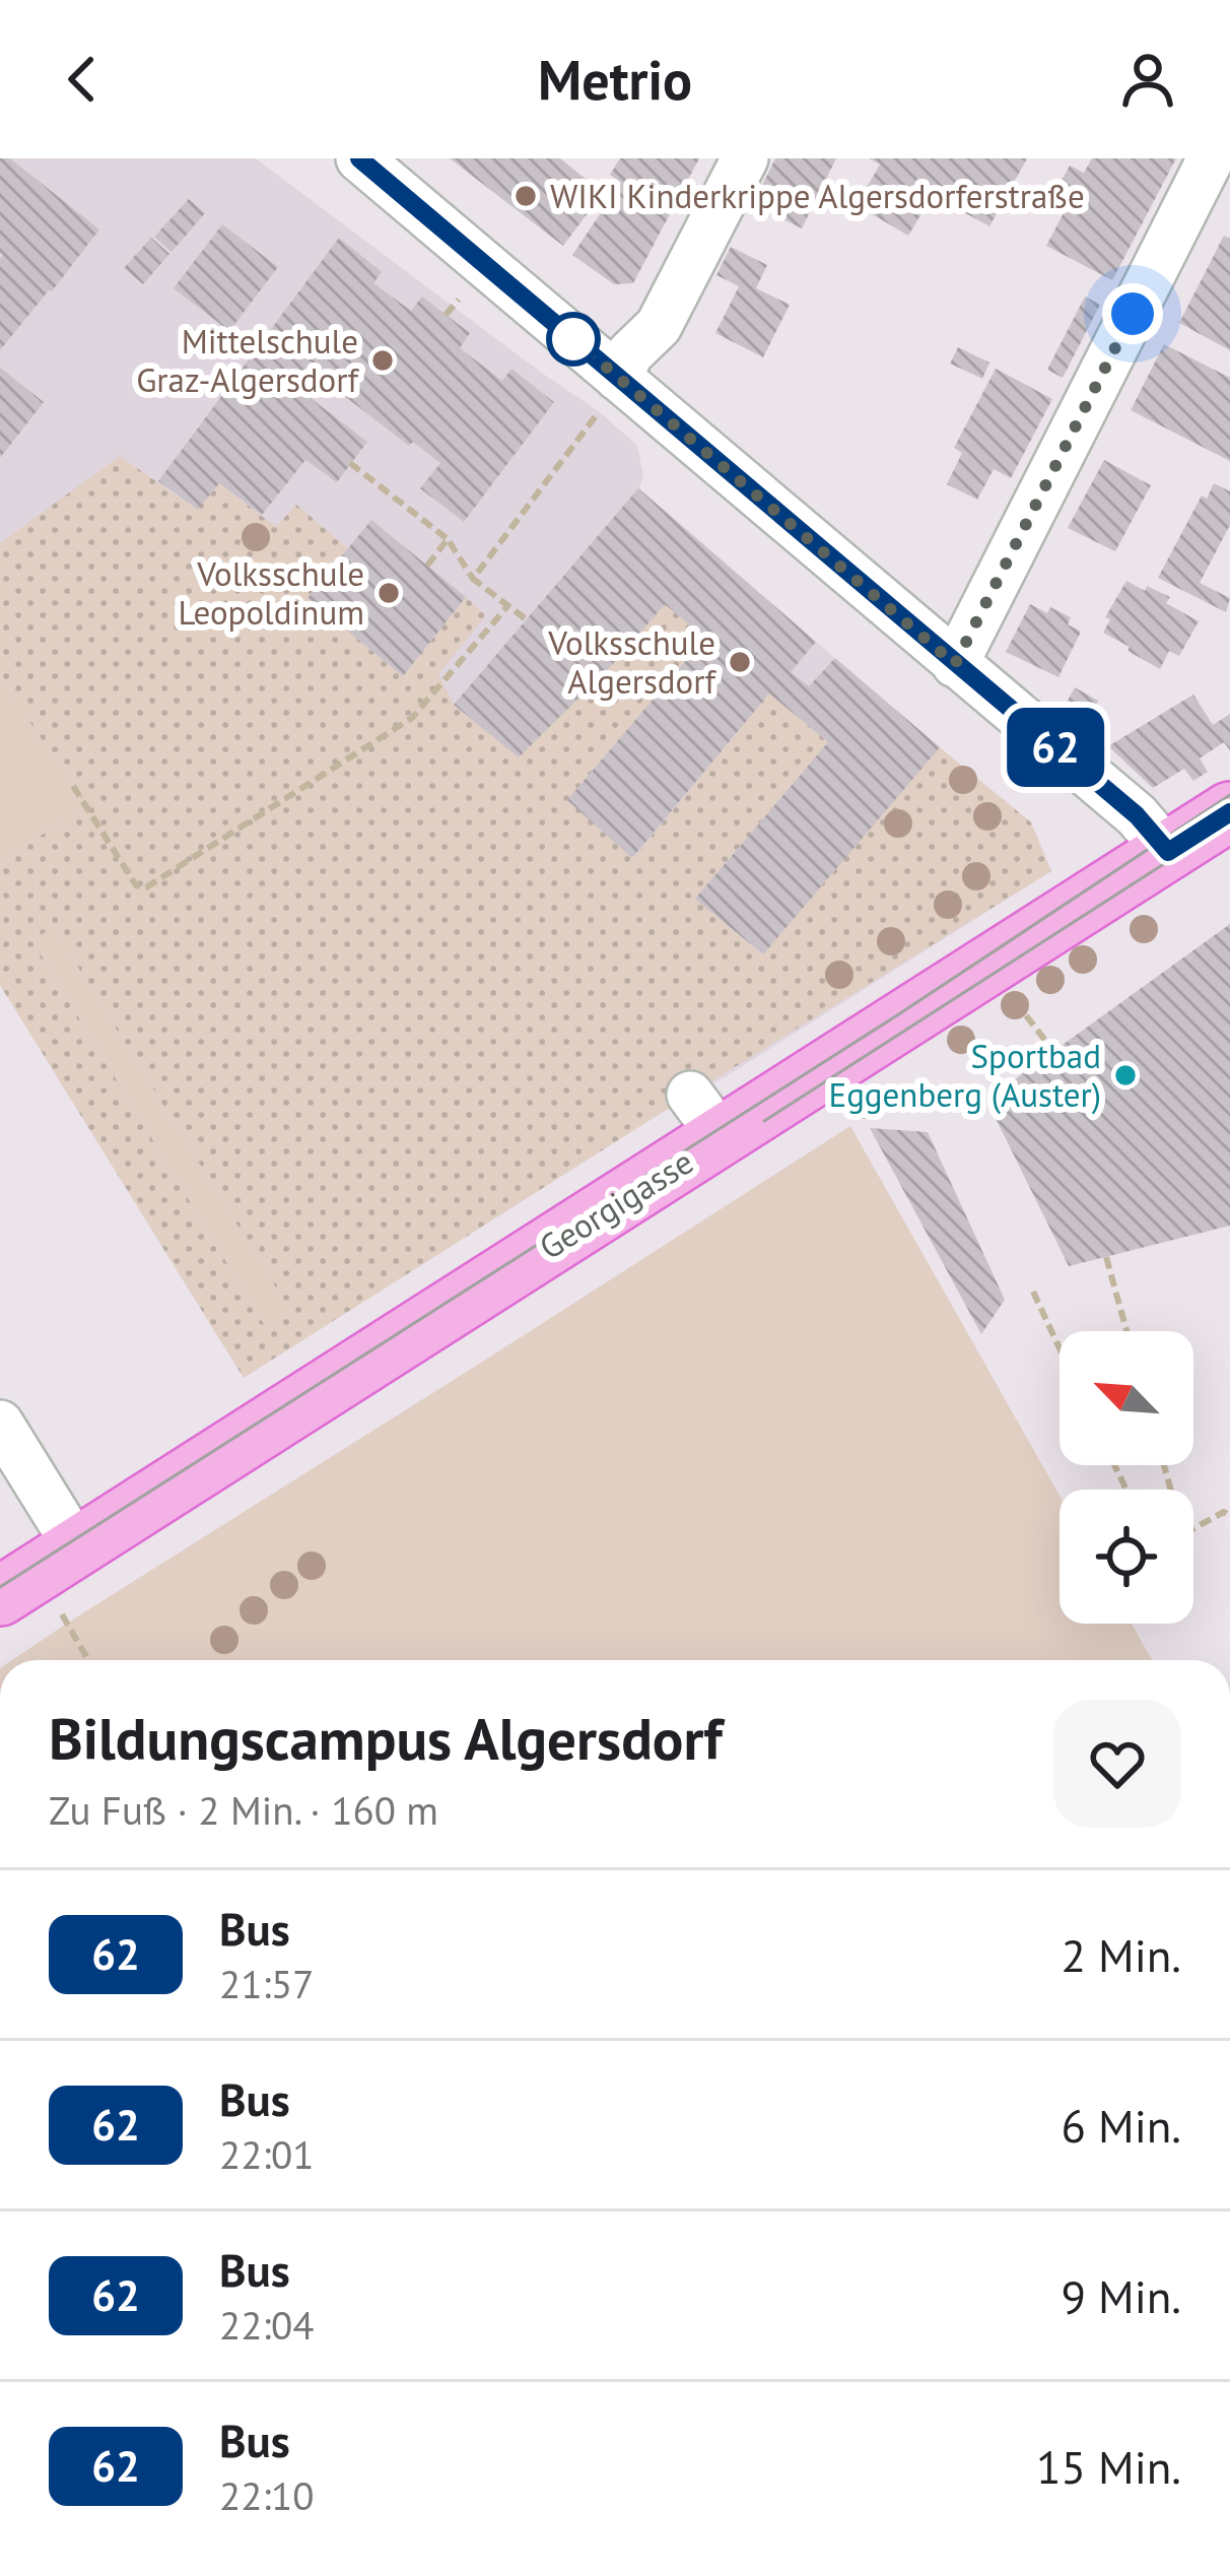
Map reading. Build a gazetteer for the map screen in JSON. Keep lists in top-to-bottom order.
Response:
{
  "streets": {
    "main road": ["Georgigasse"]
  },
  "places": [
    "WIKI Kinderkrippe Algersdorferstraße",
    "Mittelschule Graz-Algersdorf",
    "Volksschule Leopoldinum",
    "Volksschule Algersdorf",
    "Sportbad Eggenberg (Auster)"
  ],
  "lines": ["bus line 62"],
  "north": "top left",
  "page": {
    "header": "Metrio",
    "on_map": "62",
    "heading": ["Bildungscampus Algersdorf", "Zu Fuß · 2 Min. · 160 m"],
    "list": [
      {
        "mark": "62",
        "name": "Bus",
        "note": "21:57",
        "value": "2 Min."
      },
      {
        "mark": "62",
        "name": "Bus",
        "note": "22:01",
        "value": "6 Min."
      },
      {
        "mark": "62",
        "name": "Bus",
        "note": "22:04",
        "value": "9 Min."
      },
      {
        "mark": "62",
        "name": "Bus",
        "note": "22:10",
        "value": "15 Min."
      }
    ]
  }
}
